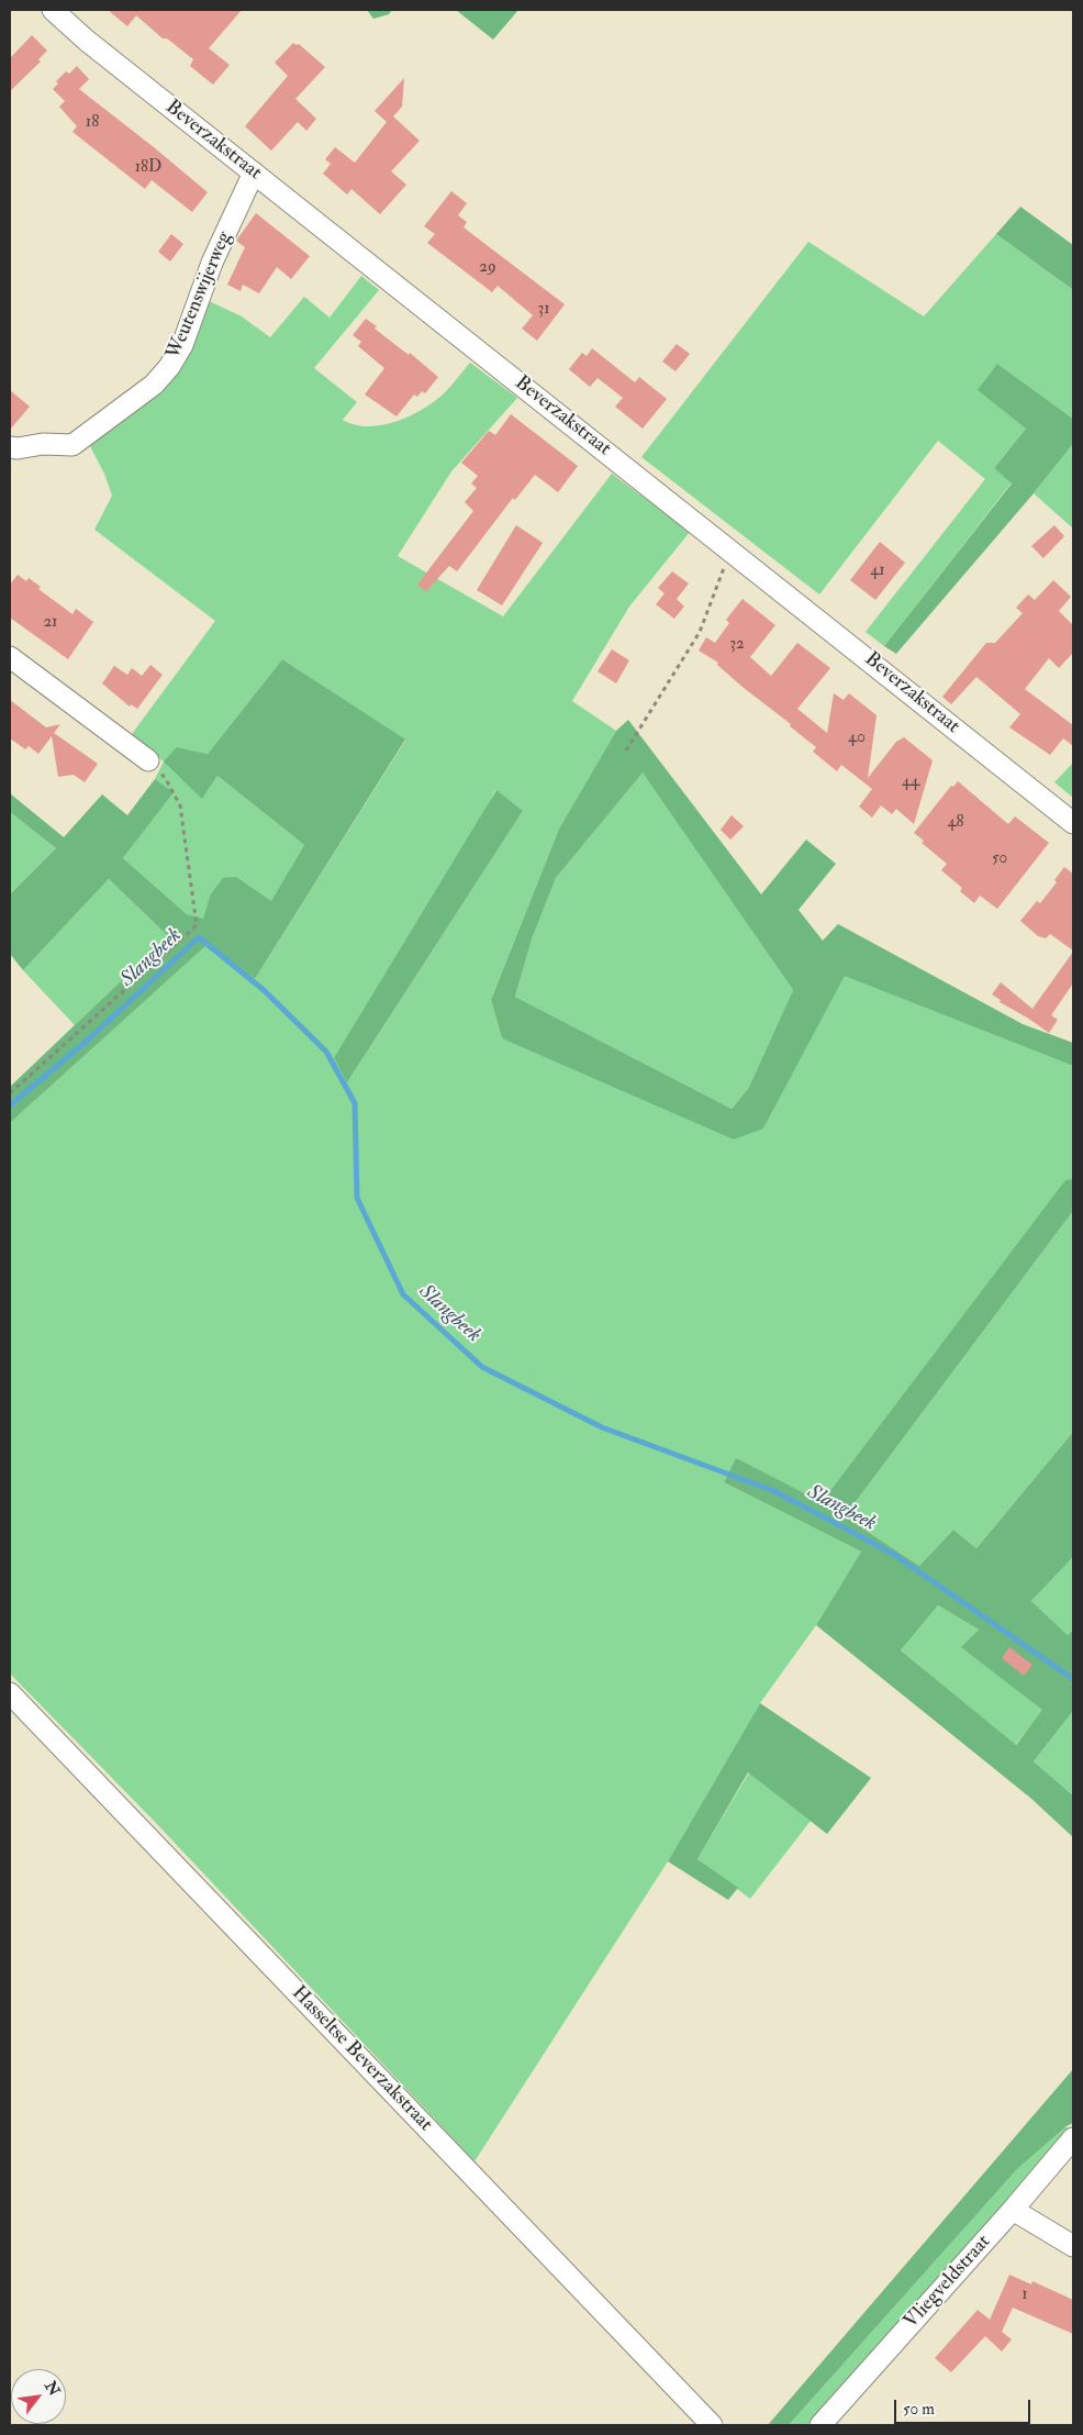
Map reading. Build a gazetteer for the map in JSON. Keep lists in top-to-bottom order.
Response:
{
  "streets": {
    "street": [
      "Beverzakstraat",
      "Weutenswijerweg",
      "Hasseltse Beverzakstraat",
      "Vliegveldstraat"
    ]
  },
  "crossings": [
    ["Beverzakstraat", "Weutenswijerweg"]
  ],
  "water": ["Slangbeek"],
  "house_numbers": [
    "18",
    "18D",
    "29",
    "31",
    "41",
    "21",
    "32",
    "40",
    "44",
    "48",
    "50",
    "1"
  ],
  "scale_bar": "50 m",
  "north": "top right"
}
